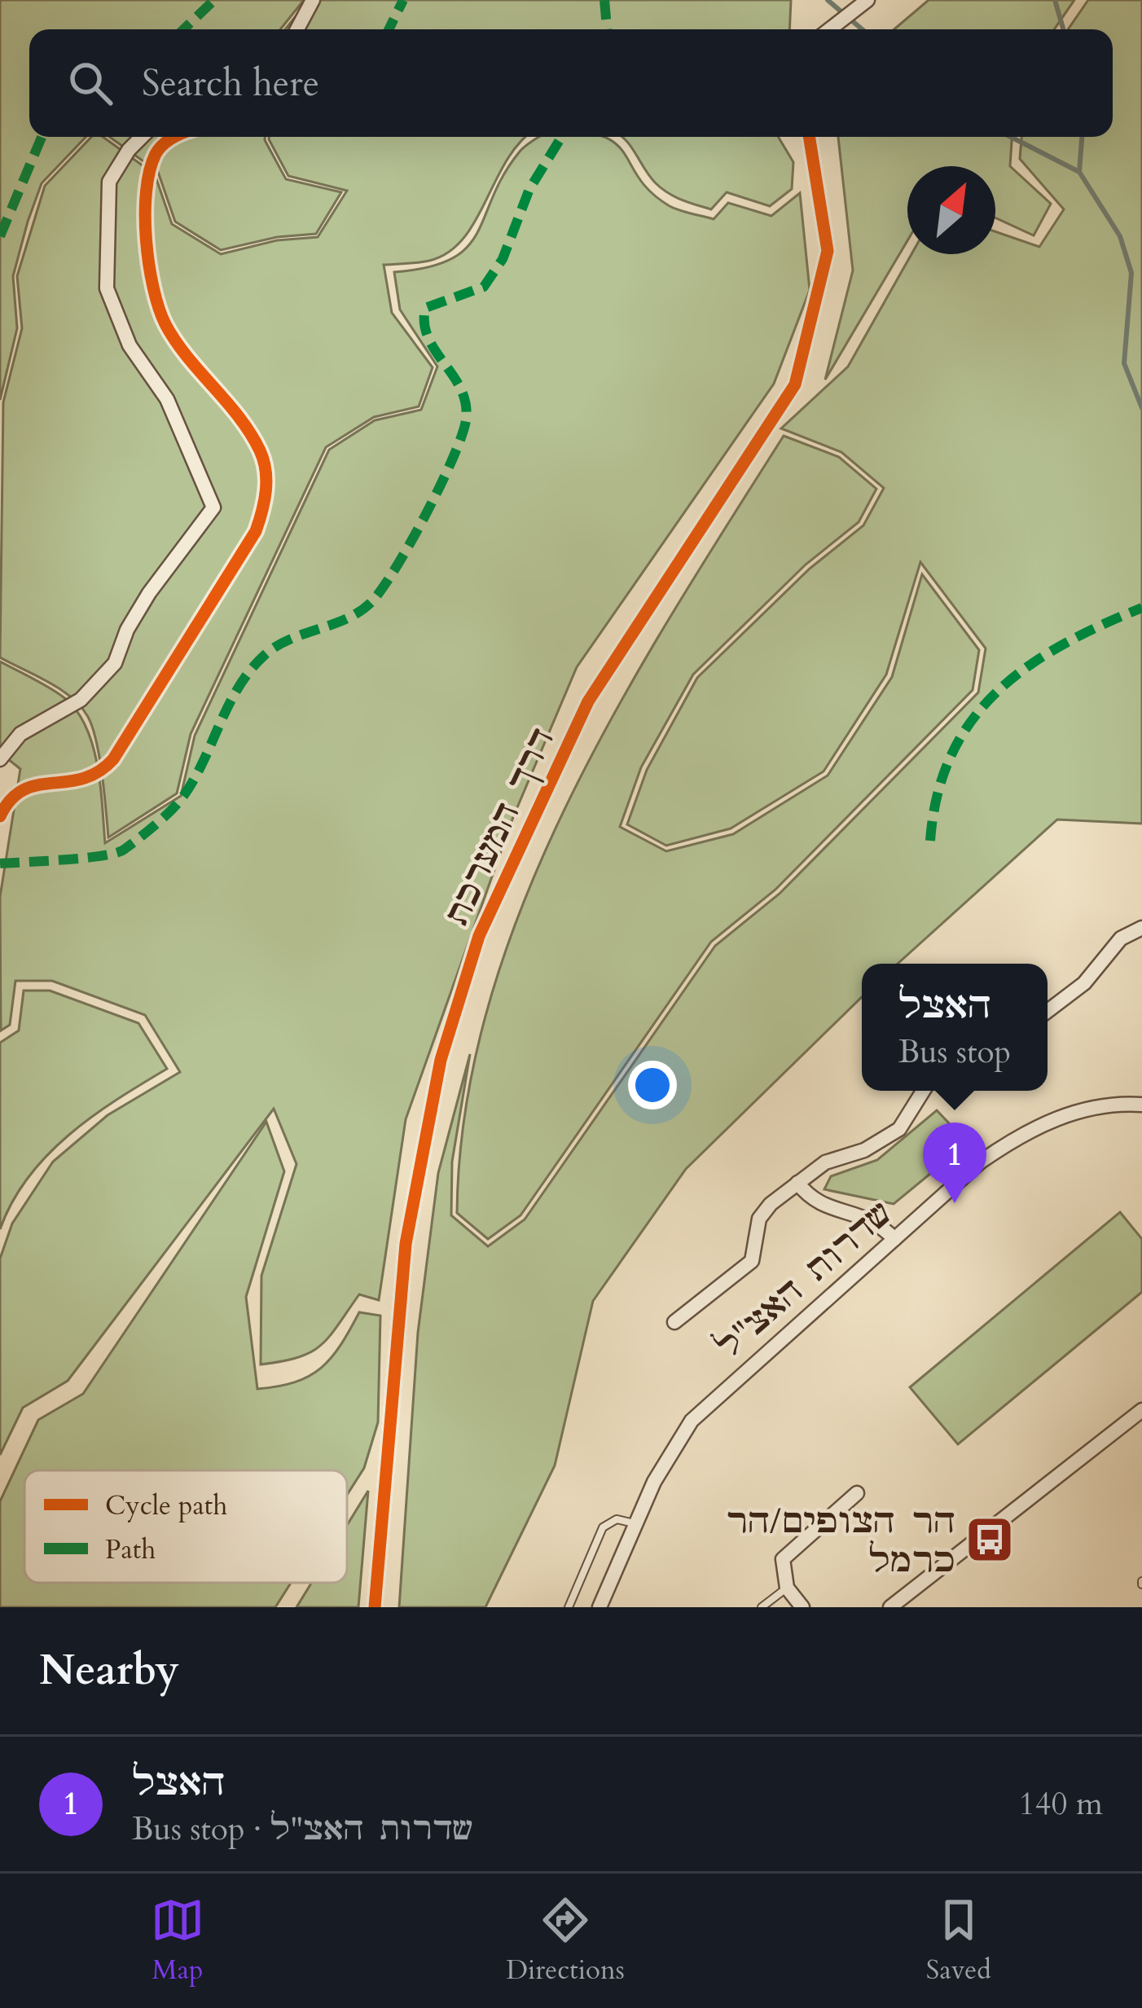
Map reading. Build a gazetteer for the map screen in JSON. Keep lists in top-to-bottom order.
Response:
{
  "streets": {
    "street": ["דרך המערכת", "שדרות האצ\"ל"]
  },
  "places": {
    "bus stop": ["הר הצופים/הר כרמל"]
  },
  "legend": ["Cycle path", "Path"],
  "north": "top right",
  "page": {
    "search": "Search here",
    "popup": ["האצל", "Bus stop"],
    "pins": "1",
    "heading": "Nearby",
    "list": [
      {
        "mark": "1",
        "name": "האצל",
        "note": "Bus stop · שדרות האצ\"ל",
        "value": "140 m"
      }
    ],
    "nav": ["Map", "Directions", "Saved"]
  }
}
